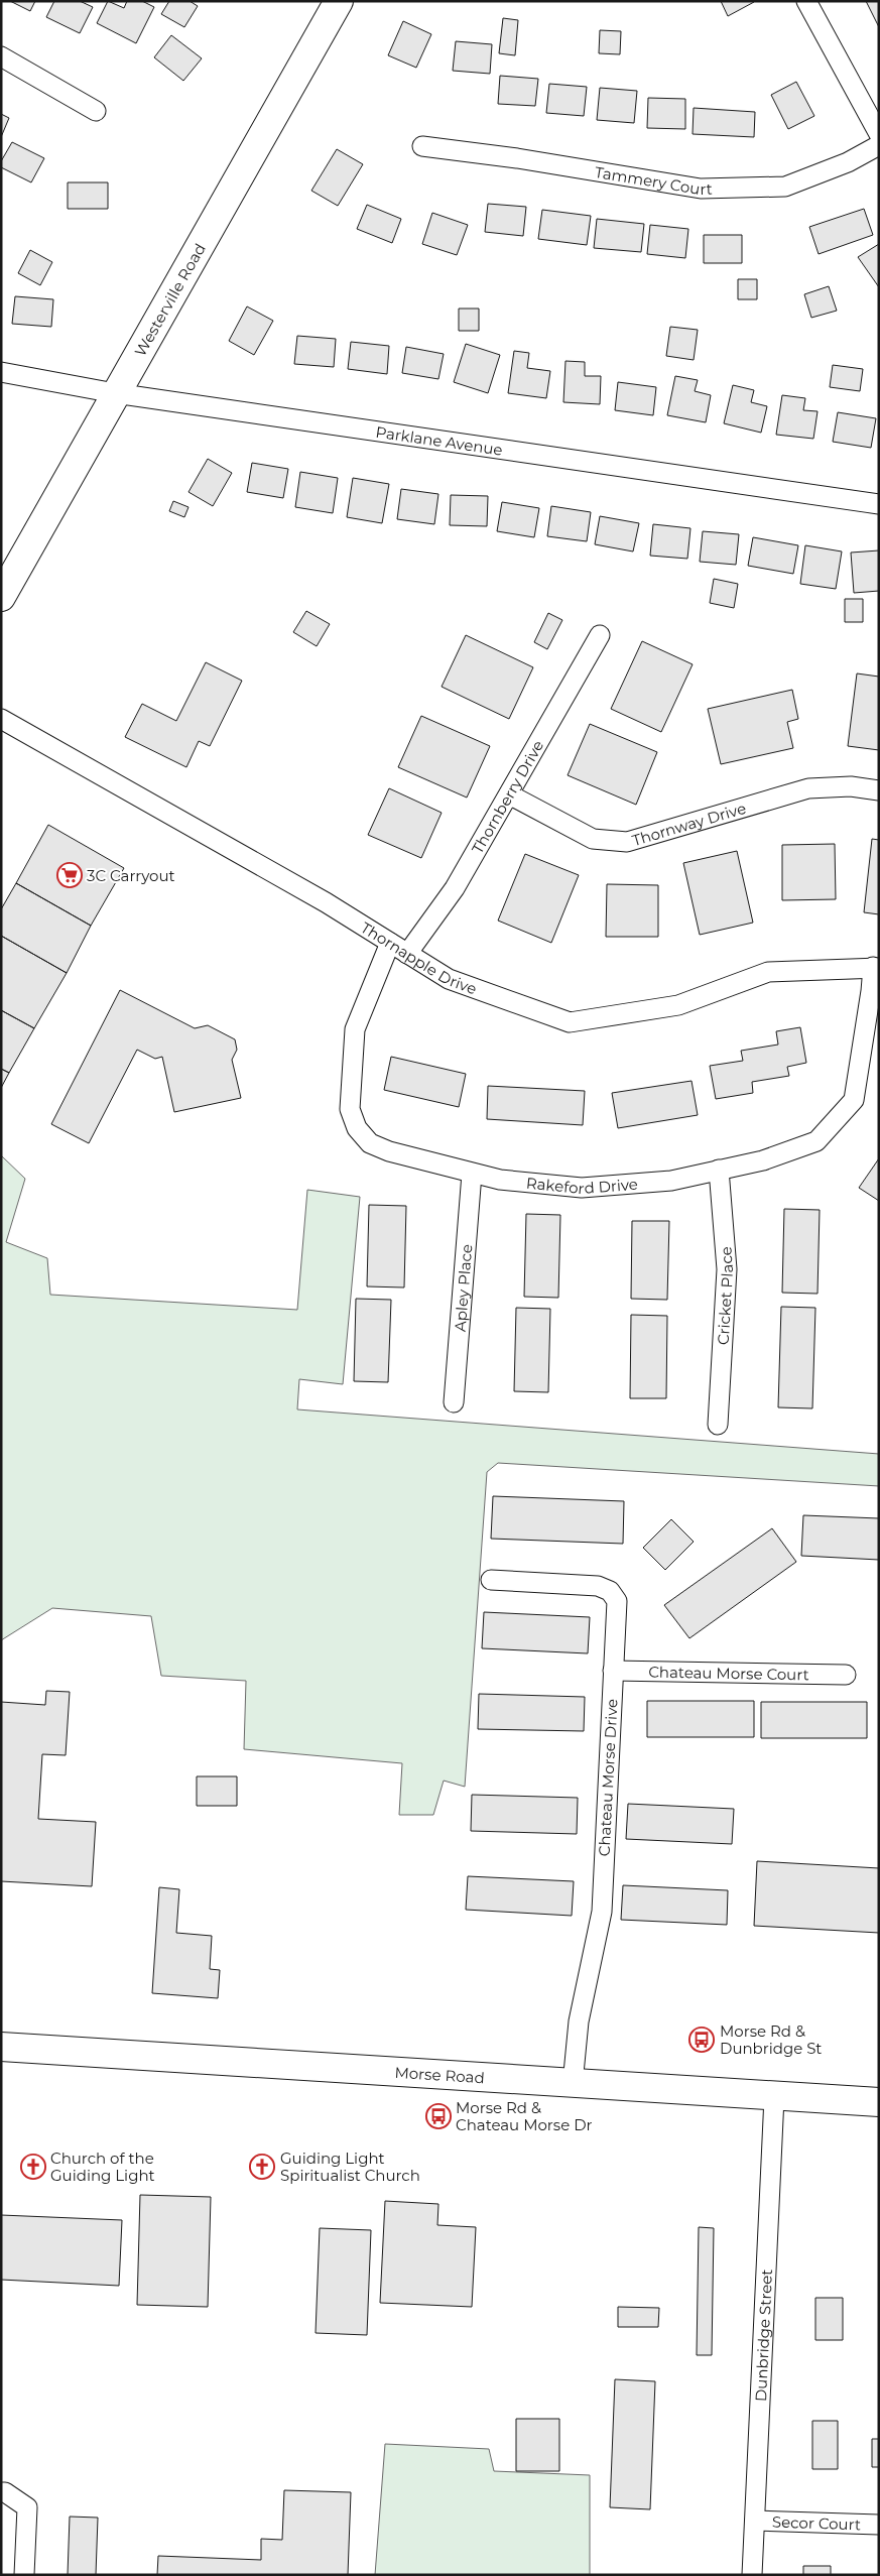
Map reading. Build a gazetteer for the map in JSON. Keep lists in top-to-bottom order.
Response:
{
  "streets": {
    "main road": ["Westerville Road", "Morse Road"],
    "street": [
      "Tammery Court",
      "Parklane Avenue",
      "Thornberry Drive",
      "Thornway Drive",
      "Thornapple Drive",
      "Rakeford Drive",
      "Apley Place",
      "Cricket Place",
      "Chateau Morse Court",
      "Chateau Morse Drive",
      "Dunbridge Street",
      "Secor Court"
    ]
  },
  "crossings": [
    ["Westerville Road", "Parklane Avenue"],
    ["Thornberry Drive", "Thornway Drive"],
    ["Thornberry Drive", "Thornapple Drive"],
    ["Thornapple Drive", "Rakeford Drive"],
    ["Rakeford Drive", "Apley Place"],
    ["Rakeford Drive", "Cricket Place"],
    ["Chateau Morse Court", "Chateau Morse Drive"],
    ["Chateau Morse Drive", "Morse Road"],
    ["Morse Road", "Dunbridge Street"],
    ["Dunbridge Street", "Secor Court"]
  ],
  "places": {
    "supermarket": ["3C Carryout"],
    "bus stop": ["Morse Rd & Dunbridge St", "Morse Rd & Chateau Morse Dr"],
    "church": ["Church of the Guiding Light", "Guiding Light Spiritualist Church"]
  }
}
